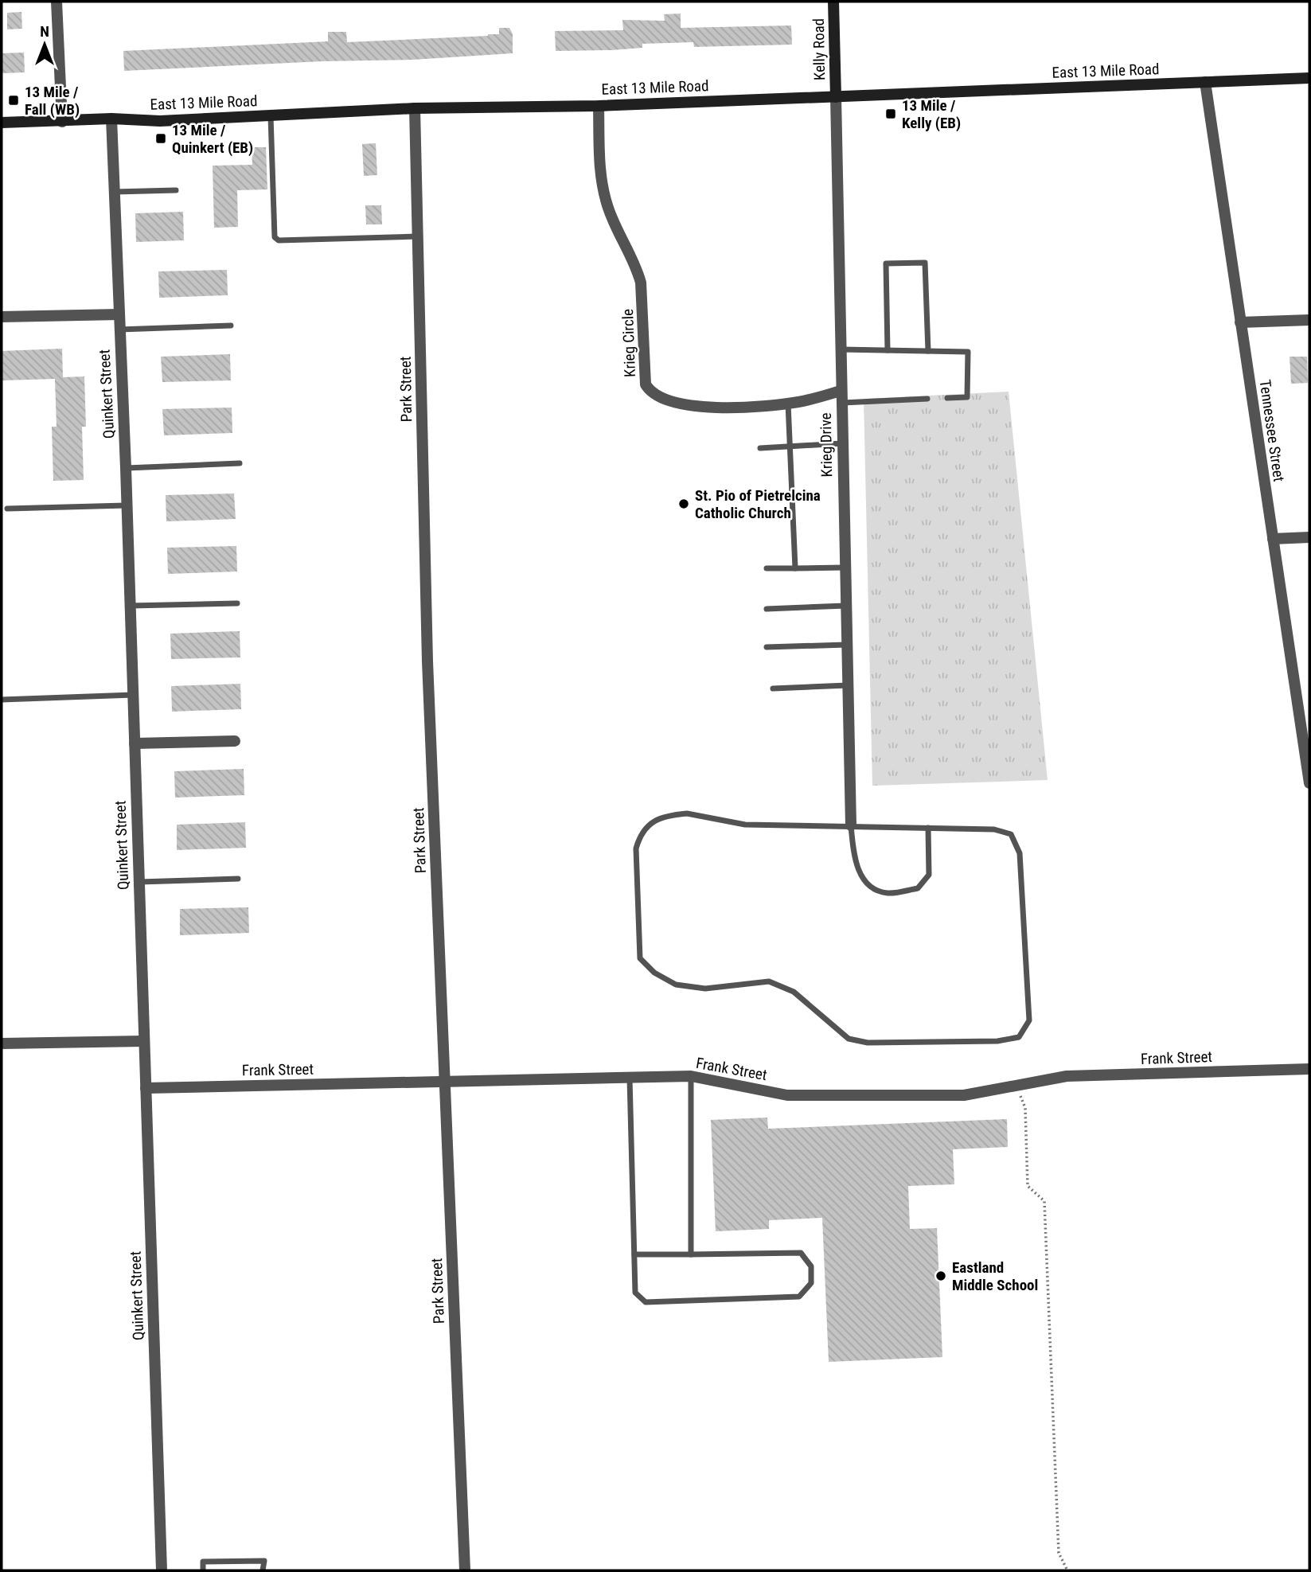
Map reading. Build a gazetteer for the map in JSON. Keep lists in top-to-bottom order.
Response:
{
  "streets": {
    "main road": ["Kelly Road", "East 13 Mile Road"],
    "street": [
      "Krieg Circle",
      "Park Street",
      "Quinkert Street",
      "Tennessee Street",
      "Krieg Drive",
      "Frank Street"
    ]
  },
  "crossings": [
    ["Kelly Road", "East 13 Mile Road"],
    ["Kelly Road", "Krieg Drive"],
    ["East 13 Mile Road", "Krieg Circle"],
    ["East 13 Mile Road", "Park Street"],
    ["East 13 Mile Road", "Quinkert Street"],
    ["East 13 Mile Road", "Tennessee Street"],
    ["East 13 Mile Road", "Krieg Drive"],
    ["Krieg Circle", "Krieg Drive"],
    ["Park Street", "Frank Street"],
    ["Quinkert Street", "Frank Street"]
  ],
  "places": {
    "transit": ["13 Mile / Fall (WB)", "13 Mile / Kelly (EB)", "13 Mile / Quinkert (EB)"],
    "other": ["St. Pio of Pietrelcina Catholic Church", "Eastland Middle School"]
  },
  "north": "top"
}
